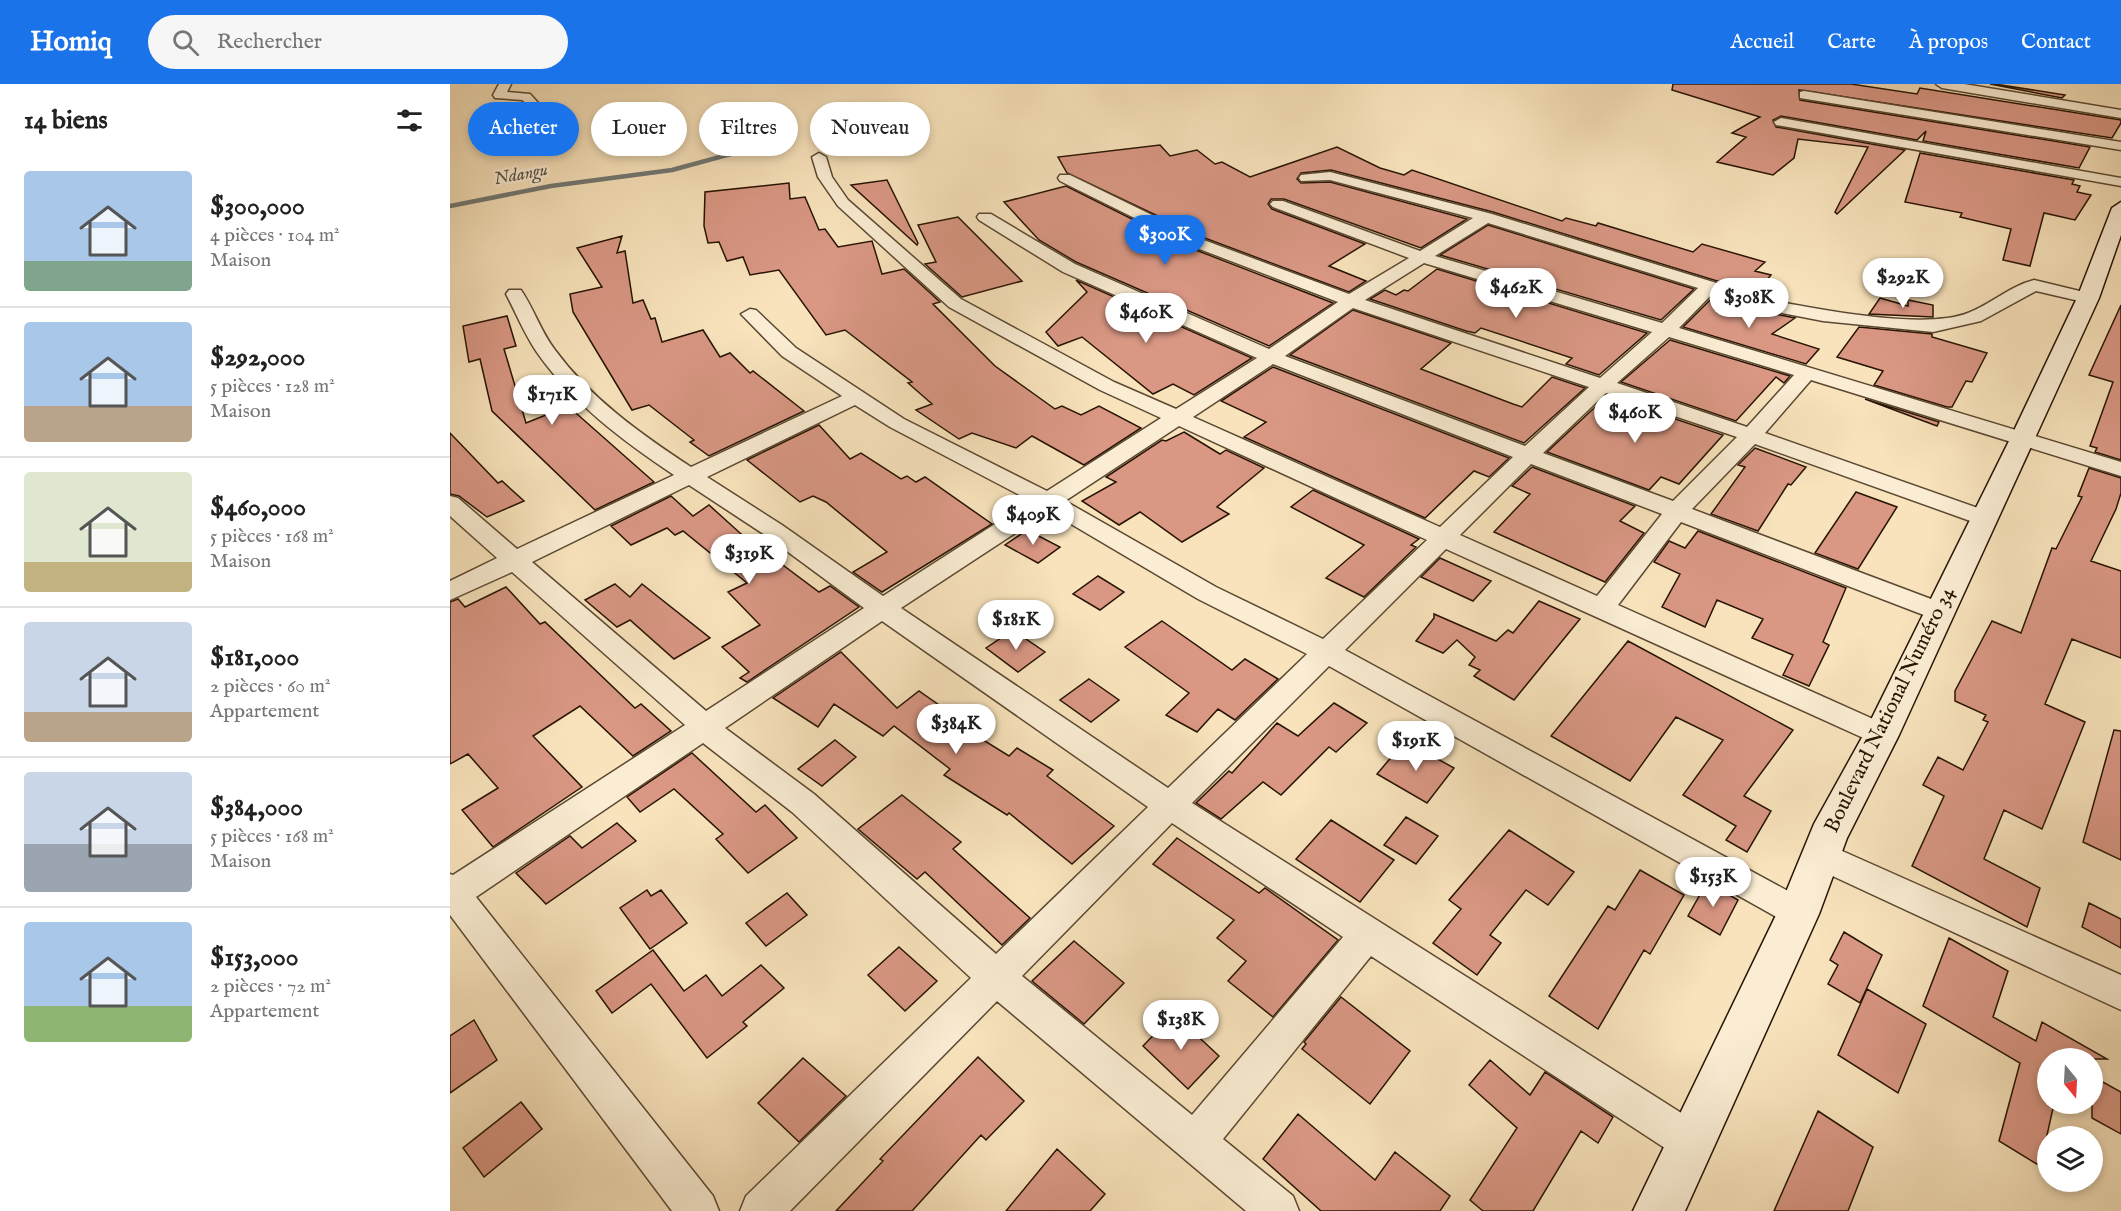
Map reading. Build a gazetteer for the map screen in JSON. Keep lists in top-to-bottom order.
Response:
{
  "streets": {
    "main road": ["Boulevard National Numéro 34"]
  },
  "water": ["Ndangu"],
  "north": "bottom",
  "page": {
    "header": "Homiq",
    "search": "Rechercher",
    "nav": [
      "Accueil",
      "Carte",
      "À propos",
      "Contact"
    ],
    "heading": "14 biens",
    "chip": [
      "Acheter",
      "Louer",
      "Filtres",
      "Nouveau"
    ],
    "list": [
      {
        "name": "$300,000",
        "note": "4 pièces · 104 m² · Maison"
      },
      {
        "name": "$292,000",
        "note": "5 pièces · 128 m² · Maison"
      },
      {
        "name": "$460,000",
        "note": "5 pièces · 168 m² · Maison"
      },
      {
        "name": "$181,000",
        "note": "2 pièces · 60 m² · Appartement"
      },
      {
        "name": "$384,000",
        "note": "5 pièces · 168 m² · Maison"
      },
      {
        "name": "$153,000",
        "note": "2 pièces · 72 m² · Appartement"
      }
    ],
    "price": [
      "$300K",
      "$292K",
      "$462K",
      "$308K",
      "$460K",
      "$171K",
      "$460K",
      "$409K",
      "$319K",
      "$181K",
      "$384K",
      "$191K",
      "$153K",
      "$138K"
    ]
  }
}
